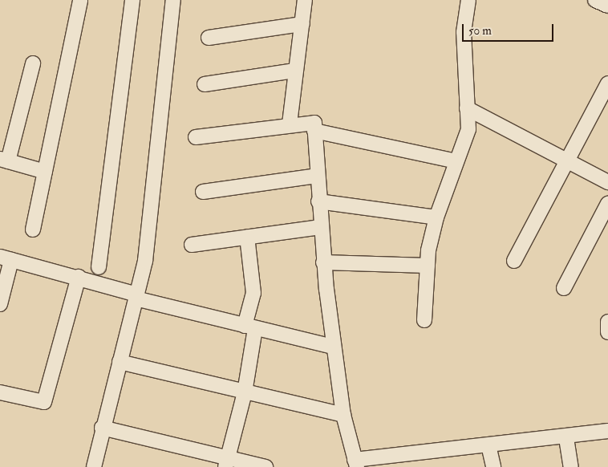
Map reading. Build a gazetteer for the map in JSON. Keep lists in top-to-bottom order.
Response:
{
  "scale_bar": "50 m"
}
